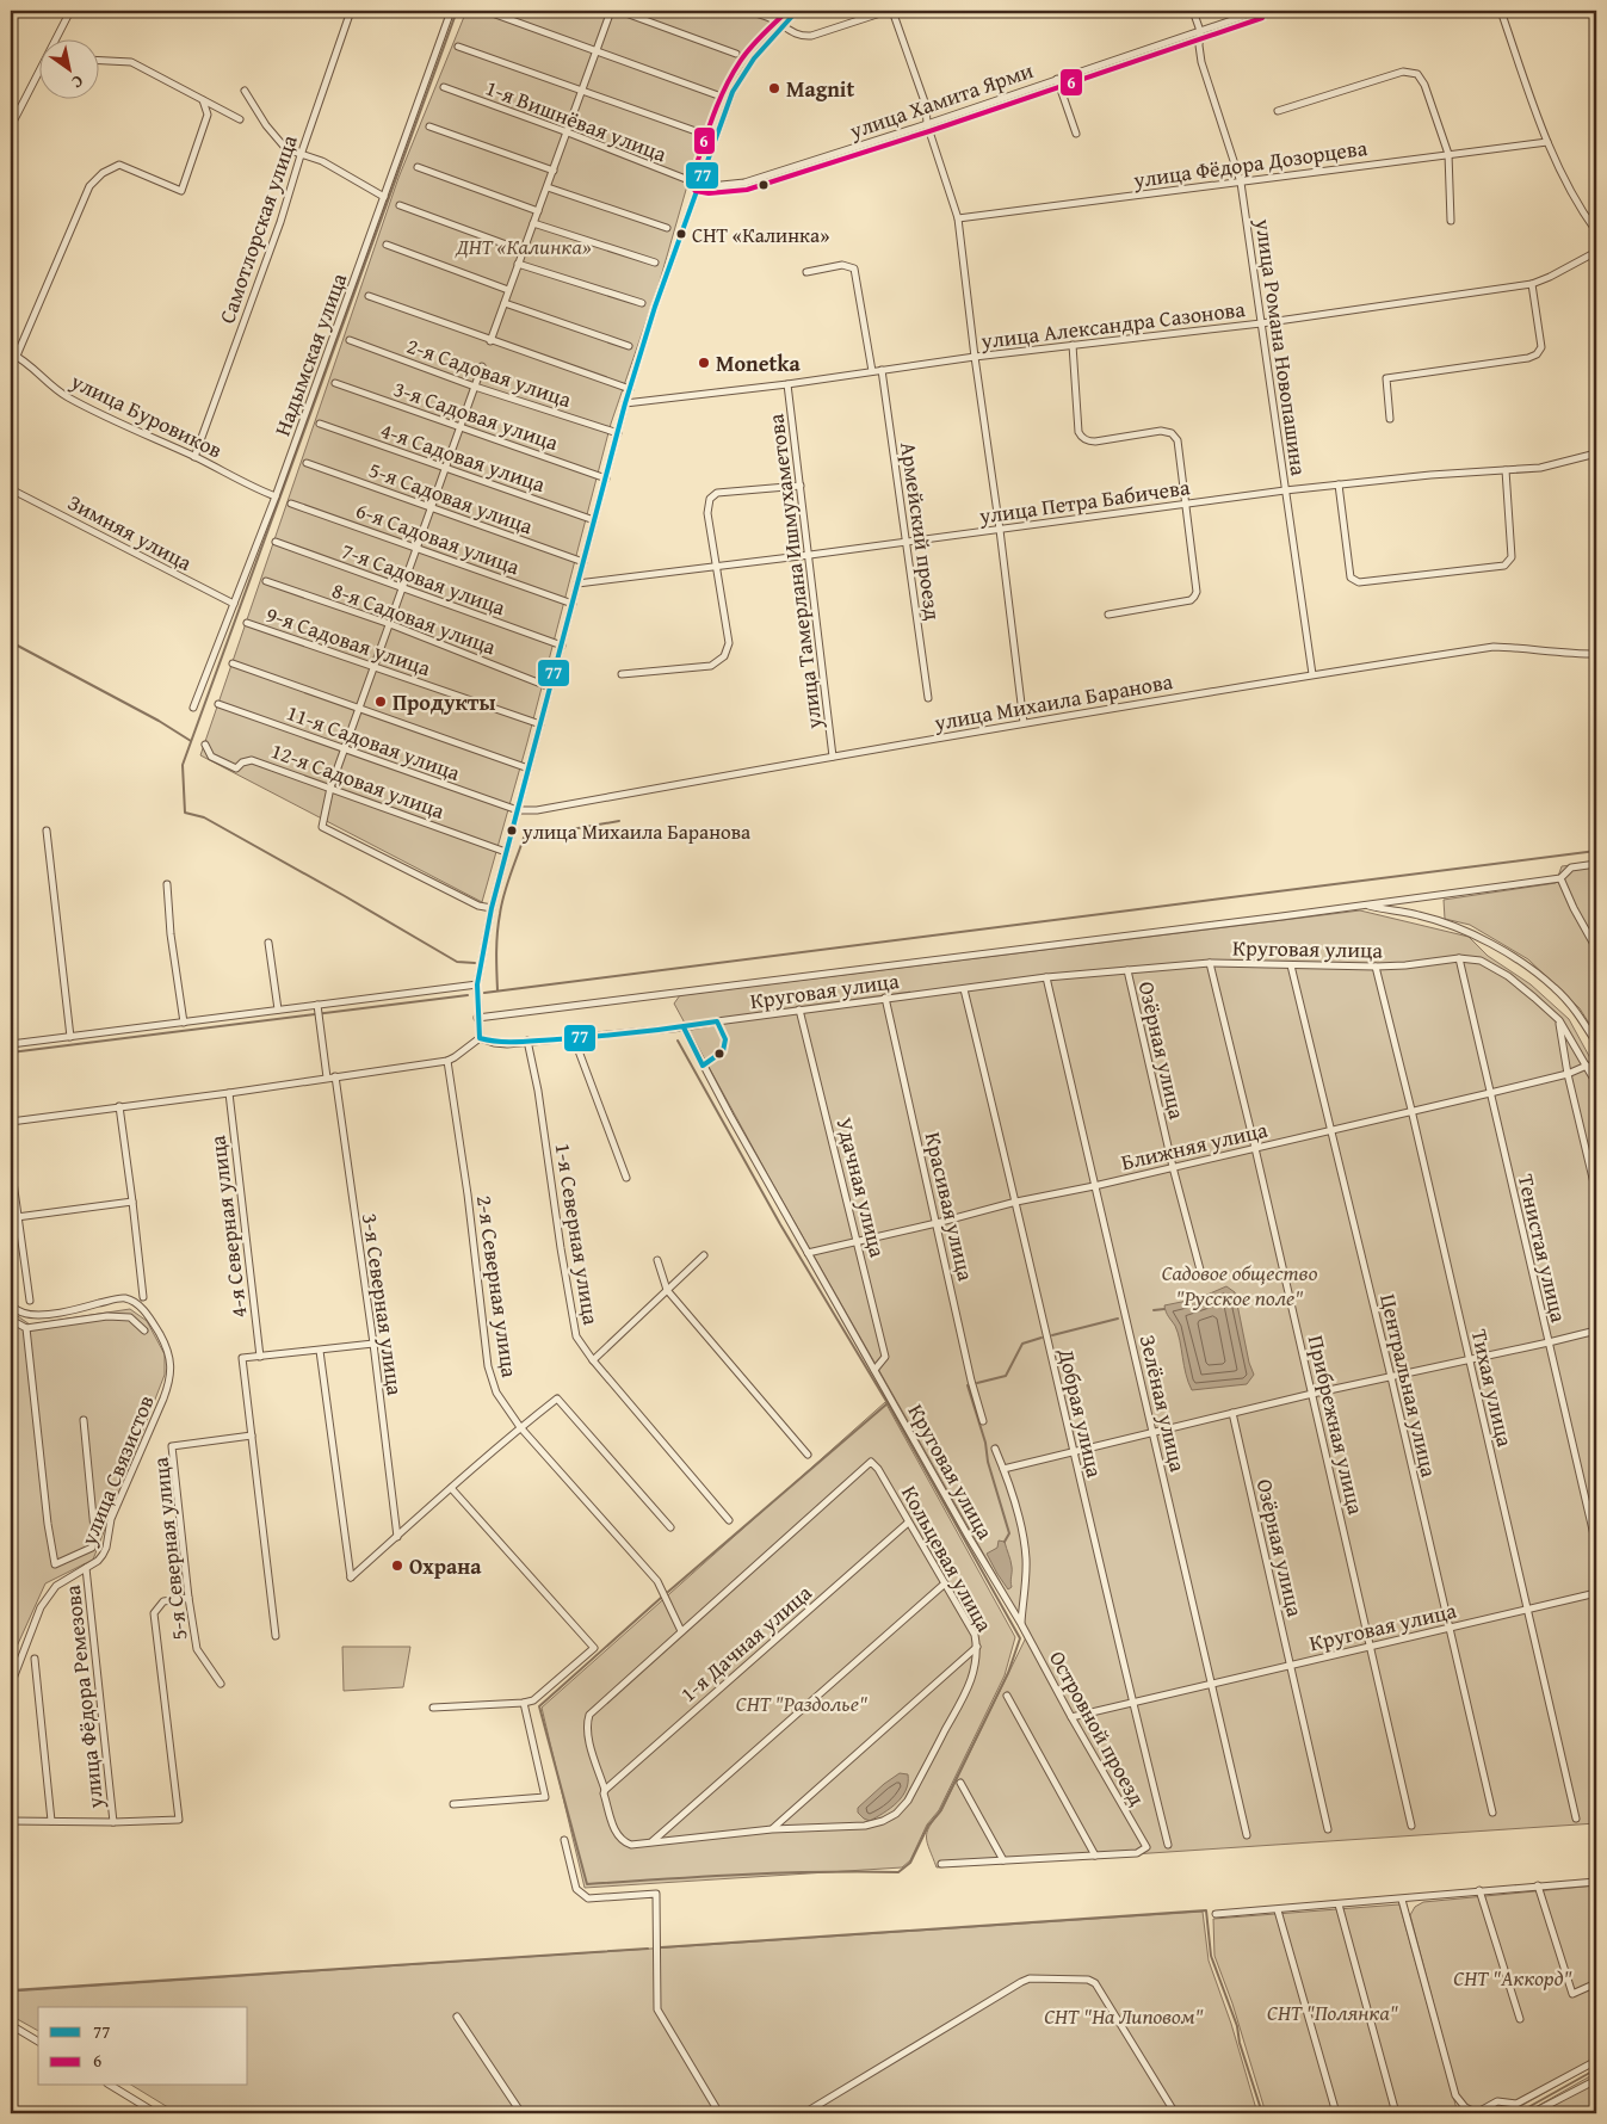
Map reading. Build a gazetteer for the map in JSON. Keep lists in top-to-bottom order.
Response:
{
  "streets": {
    "street": [
      "улица Хамита Ярми",
      "1-я Вишнёвая улица",
      "улица Фёдора Дозорцева",
      "Самотлорская улица",
      "улица Александра Сазонова",
      "улица Романа Новопашина",
      "Надымская улица",
      "2-я Садовая улица",
      "улица Буровиков",
      "3-я Садовая улица",
      "4-я Садовая улица",
      "5-я Садовая улица",
      "улица Петра Бабичева",
      "Армейский проезд",
      "Зимняя улица",
      "6-я Садовая улица",
      "улица Тамерлана Ишмухаметова",
      "7-я Садовая улица",
      "8-я Садовая улица",
      "9-я Садовая улица",
      "улица Михаила Баранова",
      "11-я Садовая улица",
      "12-я Садовая улица",
      "Круговая улица",
      "Озёрная улица",
      "Ближняя улица",
      "Удачная улица",
      "Красивая улица",
      "4-я Северная улица",
      "1-я Северная улица",
      "Тенистая улица",
      "2-я Северная улица",
      "3-я Северная улица",
      "Центральная улица",
      "Тихая улица",
      "Зелёная улица",
      "Добрая улица",
      "Прибрежная улица",
      "улица Связистов",
      "5-я Северная улица",
      "Кольцевая улица",
      "1-я Дачная улица",
      "улица Фёдора Ремезова",
      "Островной проезд"
    ]
  },
  "crossings": [
    ["улица Хамита Ярми", "1-я Вишнёвая улица"],
    ["улица Хамита Ярми", "улица Романа Новопашина"],
    ["улица Фёдора Дозорцева", "улица Романа Новопашина"],
    ["Самотлорская улица", "улица Буровиков"],
    ["улица Александра Сазонова", "улица Романа Новопашина"],
    ["улица Александра Сазонова", "Армейский проезд"],
    ["улица Александра Сазонова", "улица Тамерлана Ишмухаметова"],
    ["улица Романа Новопашина", "улица Петра Бабичева"],
    ["улица Романа Новопашина", "улица Михаила Баранова"],
    ["Надымская улица", "улица Буровиков"],
    ["Надымская улица", "Зимняя улица"],
    ["улица Петра Бабичева", "Армейский проезд"],
    ["улица Петра Бабичева", "улица Тамерлана Ишмухаметова"],
    ["улица Тамерлана Ишмухаметова", "улица Михаила Баранова"],
    ["улица Михаила Баранова", "11-я Садовая улица"],
    ["Круговая улица", "Озёрная улица"],
    ["Круговая улица", "Ближняя улица"],
    ["Круговая улица", "Удачная улица"],
    ["Круговая улица", "Красивая улица"],
    ["Круговая улица", "Тенистая улица"],
    ["Круговая улица", "Центральная улица"],
    ["Круговая улица", "Тихая улица"],
    ["Круговая улица", "Зелёная улица"],
    ["Круговая улица", "Добрая улица"],
    ["Круговая улица", "Прибрежная улица"],
    ["Круговая улица", "Островной проезд"],
    ["Озёрная улица", "Ближняя улица"],
    ["Ближняя улица", "Удачная улица"],
    ["Ближняя улица", "Красивая улица"],
    ["Ближняя улица", "Тенистая улица"],
    ["Ближняя улица", "Центральная улица"],
    ["Ближняя улица", "Тихая улица"],
    ["Ближняя улица", "Зелёная улица"],
    ["Ближняя улица", "Добрая улица"],
    ["Ближняя улица", "Прибрежная улица"],
    ["2-я Северная улица", "Кольцевая улица"],
    ["улица Связистов", "улица Фёдора Ремезова"],
    ["Кольцевая улица", "1-я Дачная улица"]
  ],
  "parks": [
    "ДНТ «Калинка»",
    "Садовое общество \"Русское поле\"",
    "СНТ \"Раздолье\"",
    "СНТ \"Аккорд\"",
    "СНТ \"Полянка\"",
    "СНТ \"На Липовом\""
  ],
  "places": [
    "Magnit",
    "СНТ «Калинка»",
    "Monetka",
    "Продукты",
    "улица Михаила Баранова",
    "Охрана"
  ],
  "lines": ["transit line 77", "transit line 6"],
  "legend": ["77", "6"],
  "north": "bottom right"
}
